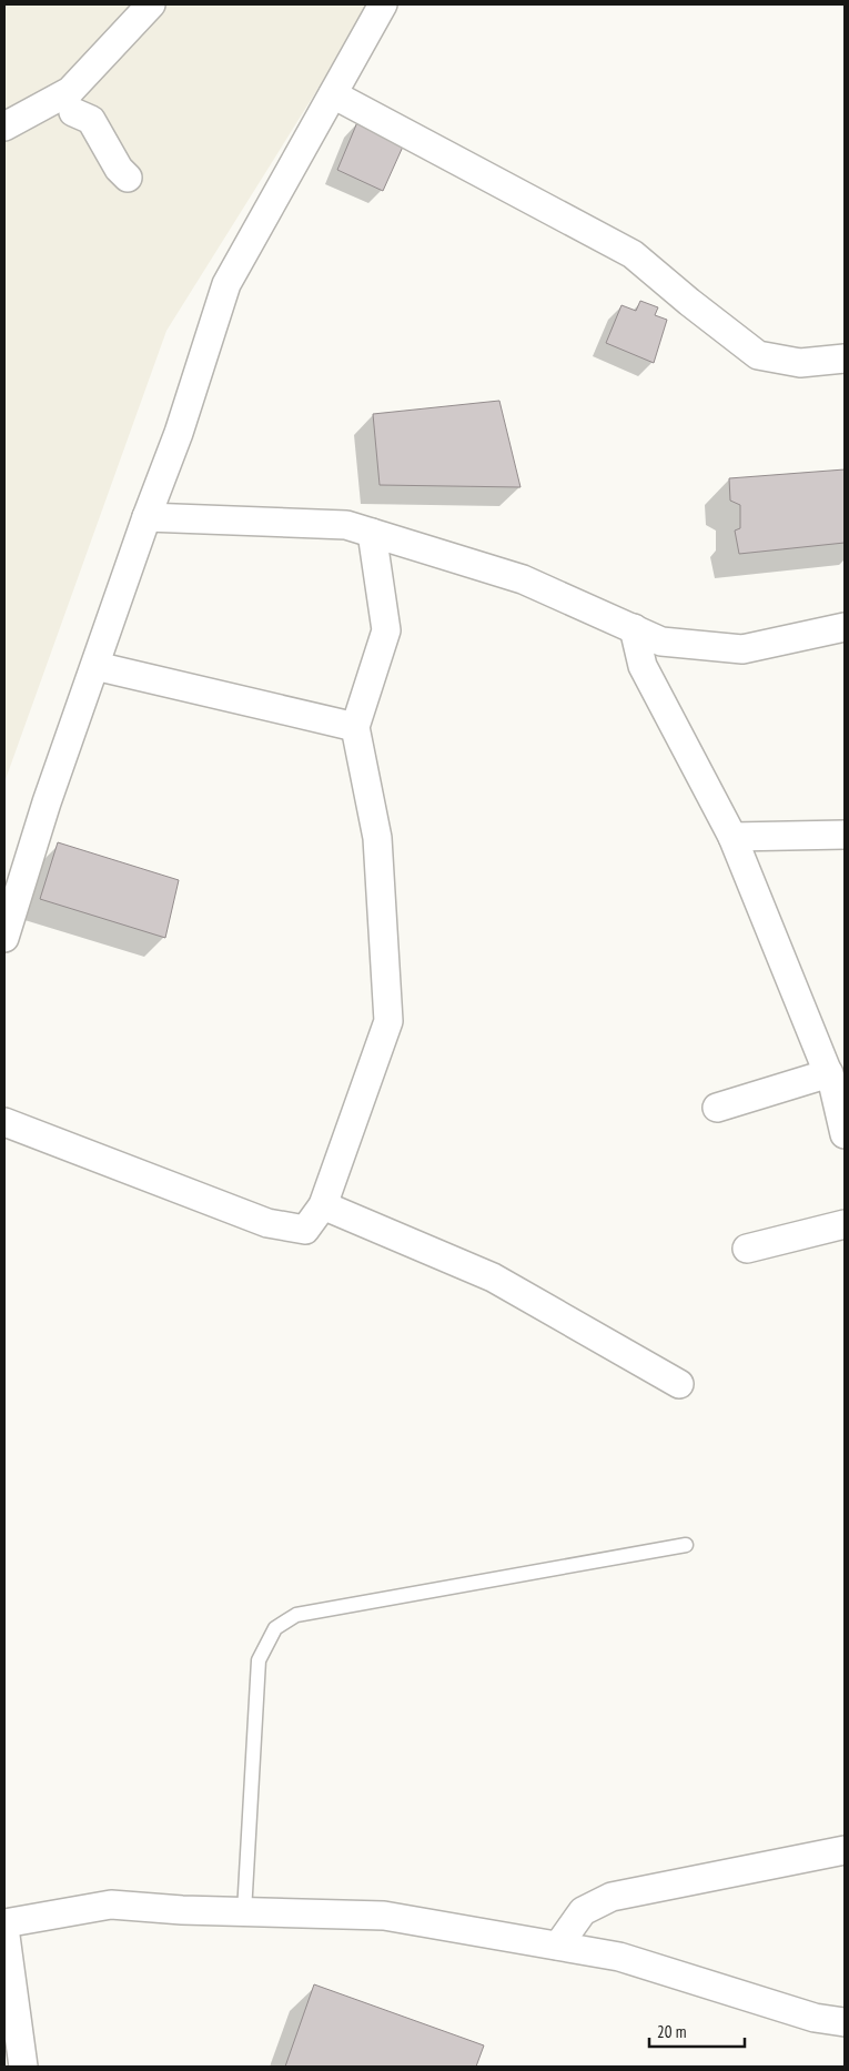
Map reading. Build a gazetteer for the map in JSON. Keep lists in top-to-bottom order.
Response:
{
  "scale_bar": "20 m"
}
